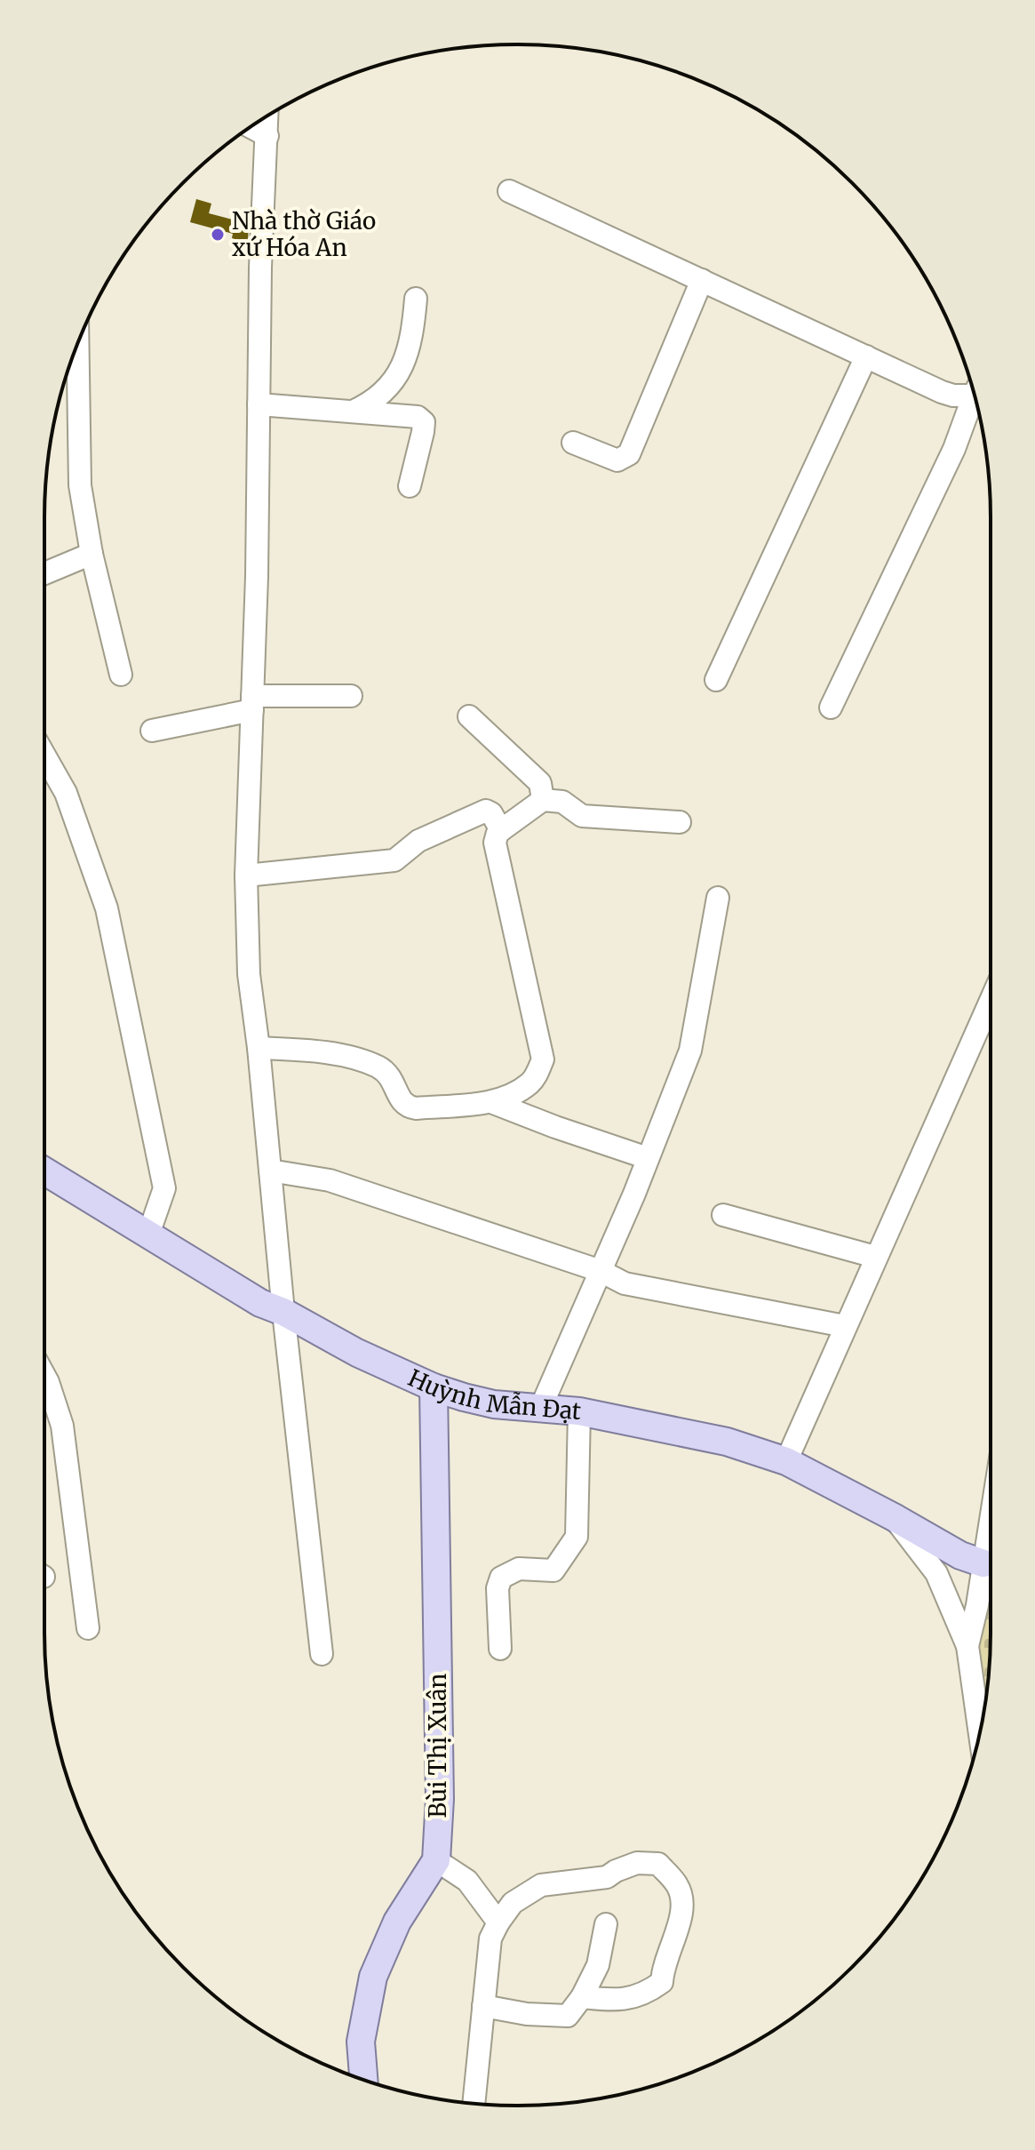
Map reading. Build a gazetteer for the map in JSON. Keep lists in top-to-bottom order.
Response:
{
  "streets": {
    "main road": ["Huỳnh Mẫn Đạt", "Bùi Thị Xuân"]
  },
  "crossings": [
    ["Huỳnh Mẫn Đạt", "Bùi Thị Xuân"]
  ],
  "places": ["Nhà thờ Giáo xứ Hóa An"]
}
